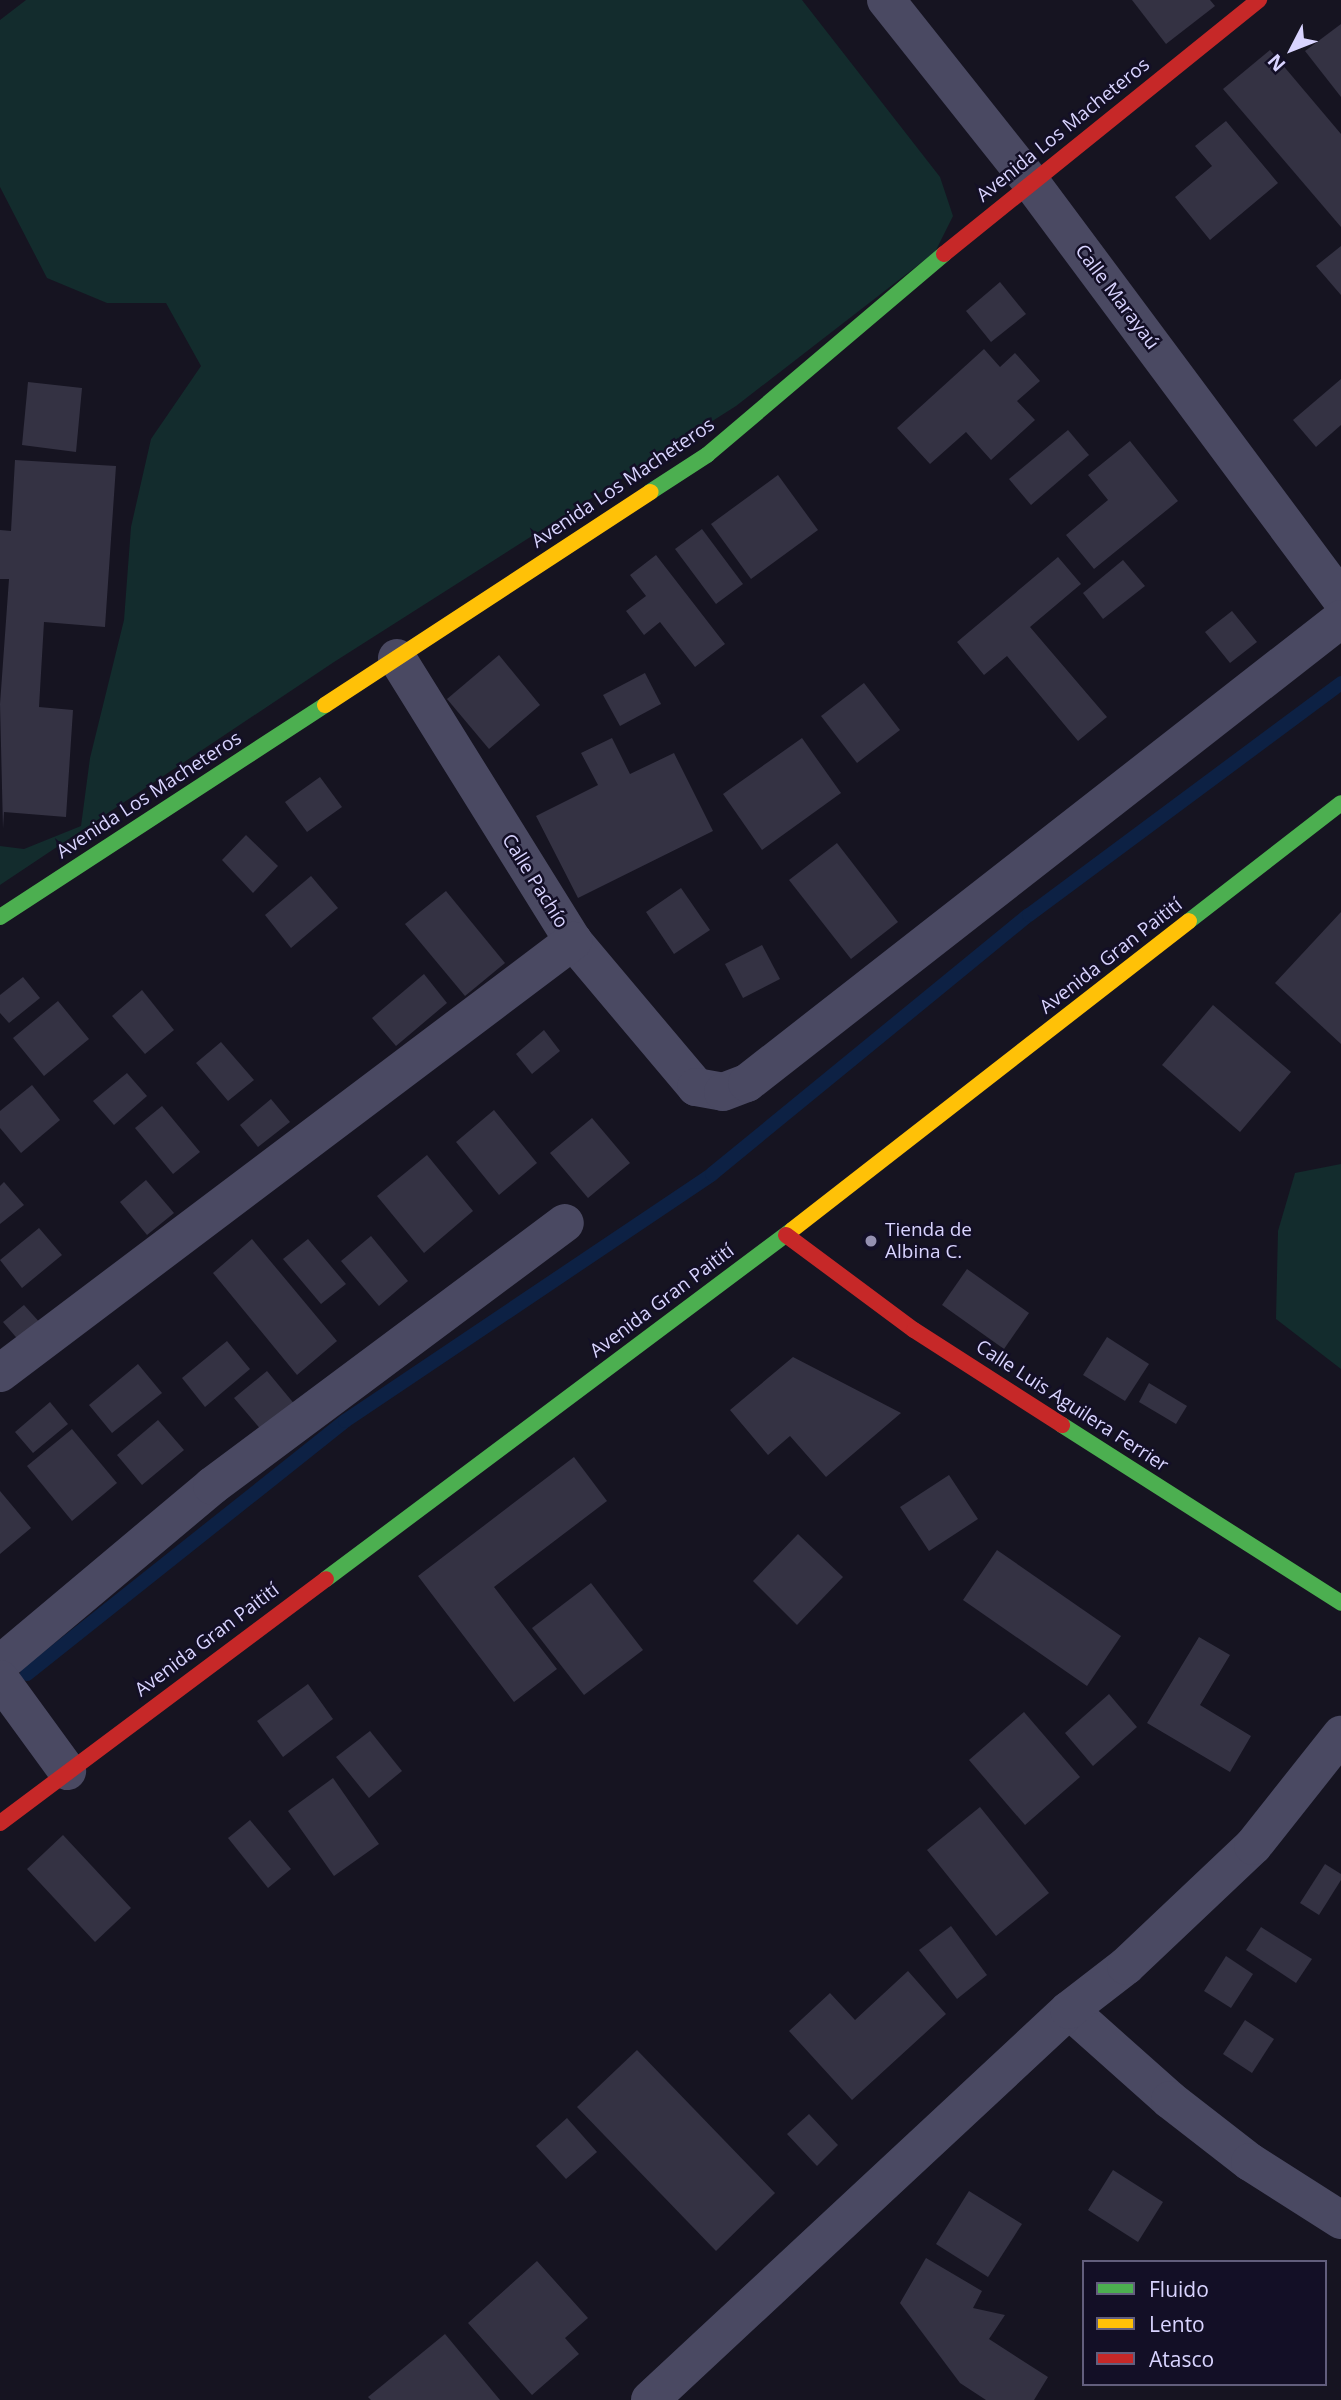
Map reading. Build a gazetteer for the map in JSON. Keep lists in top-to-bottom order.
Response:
{
  "streets": {
    "street": [
      "Avenida Los Macheteros",
      "Calle Marayaú",
      "Calle Pachío",
      "Avenida Gran Paitití",
      "Calle Luis Aguilera Ferrier"
    ]
  },
  "crossings": [
    ["Avenida Los Macheteros", "Calle Marayaú"],
    ["Avenida Los Macheteros", "Calle Pachío"],
    ["Avenida Gran Paitití", "Calle Luis Aguilera Ferrier"]
  ],
  "places": ["Tienda de Albina C."],
  "legend": ["Fluido", "Lento", "Atasco"],
  "north": "bottom left"
}
